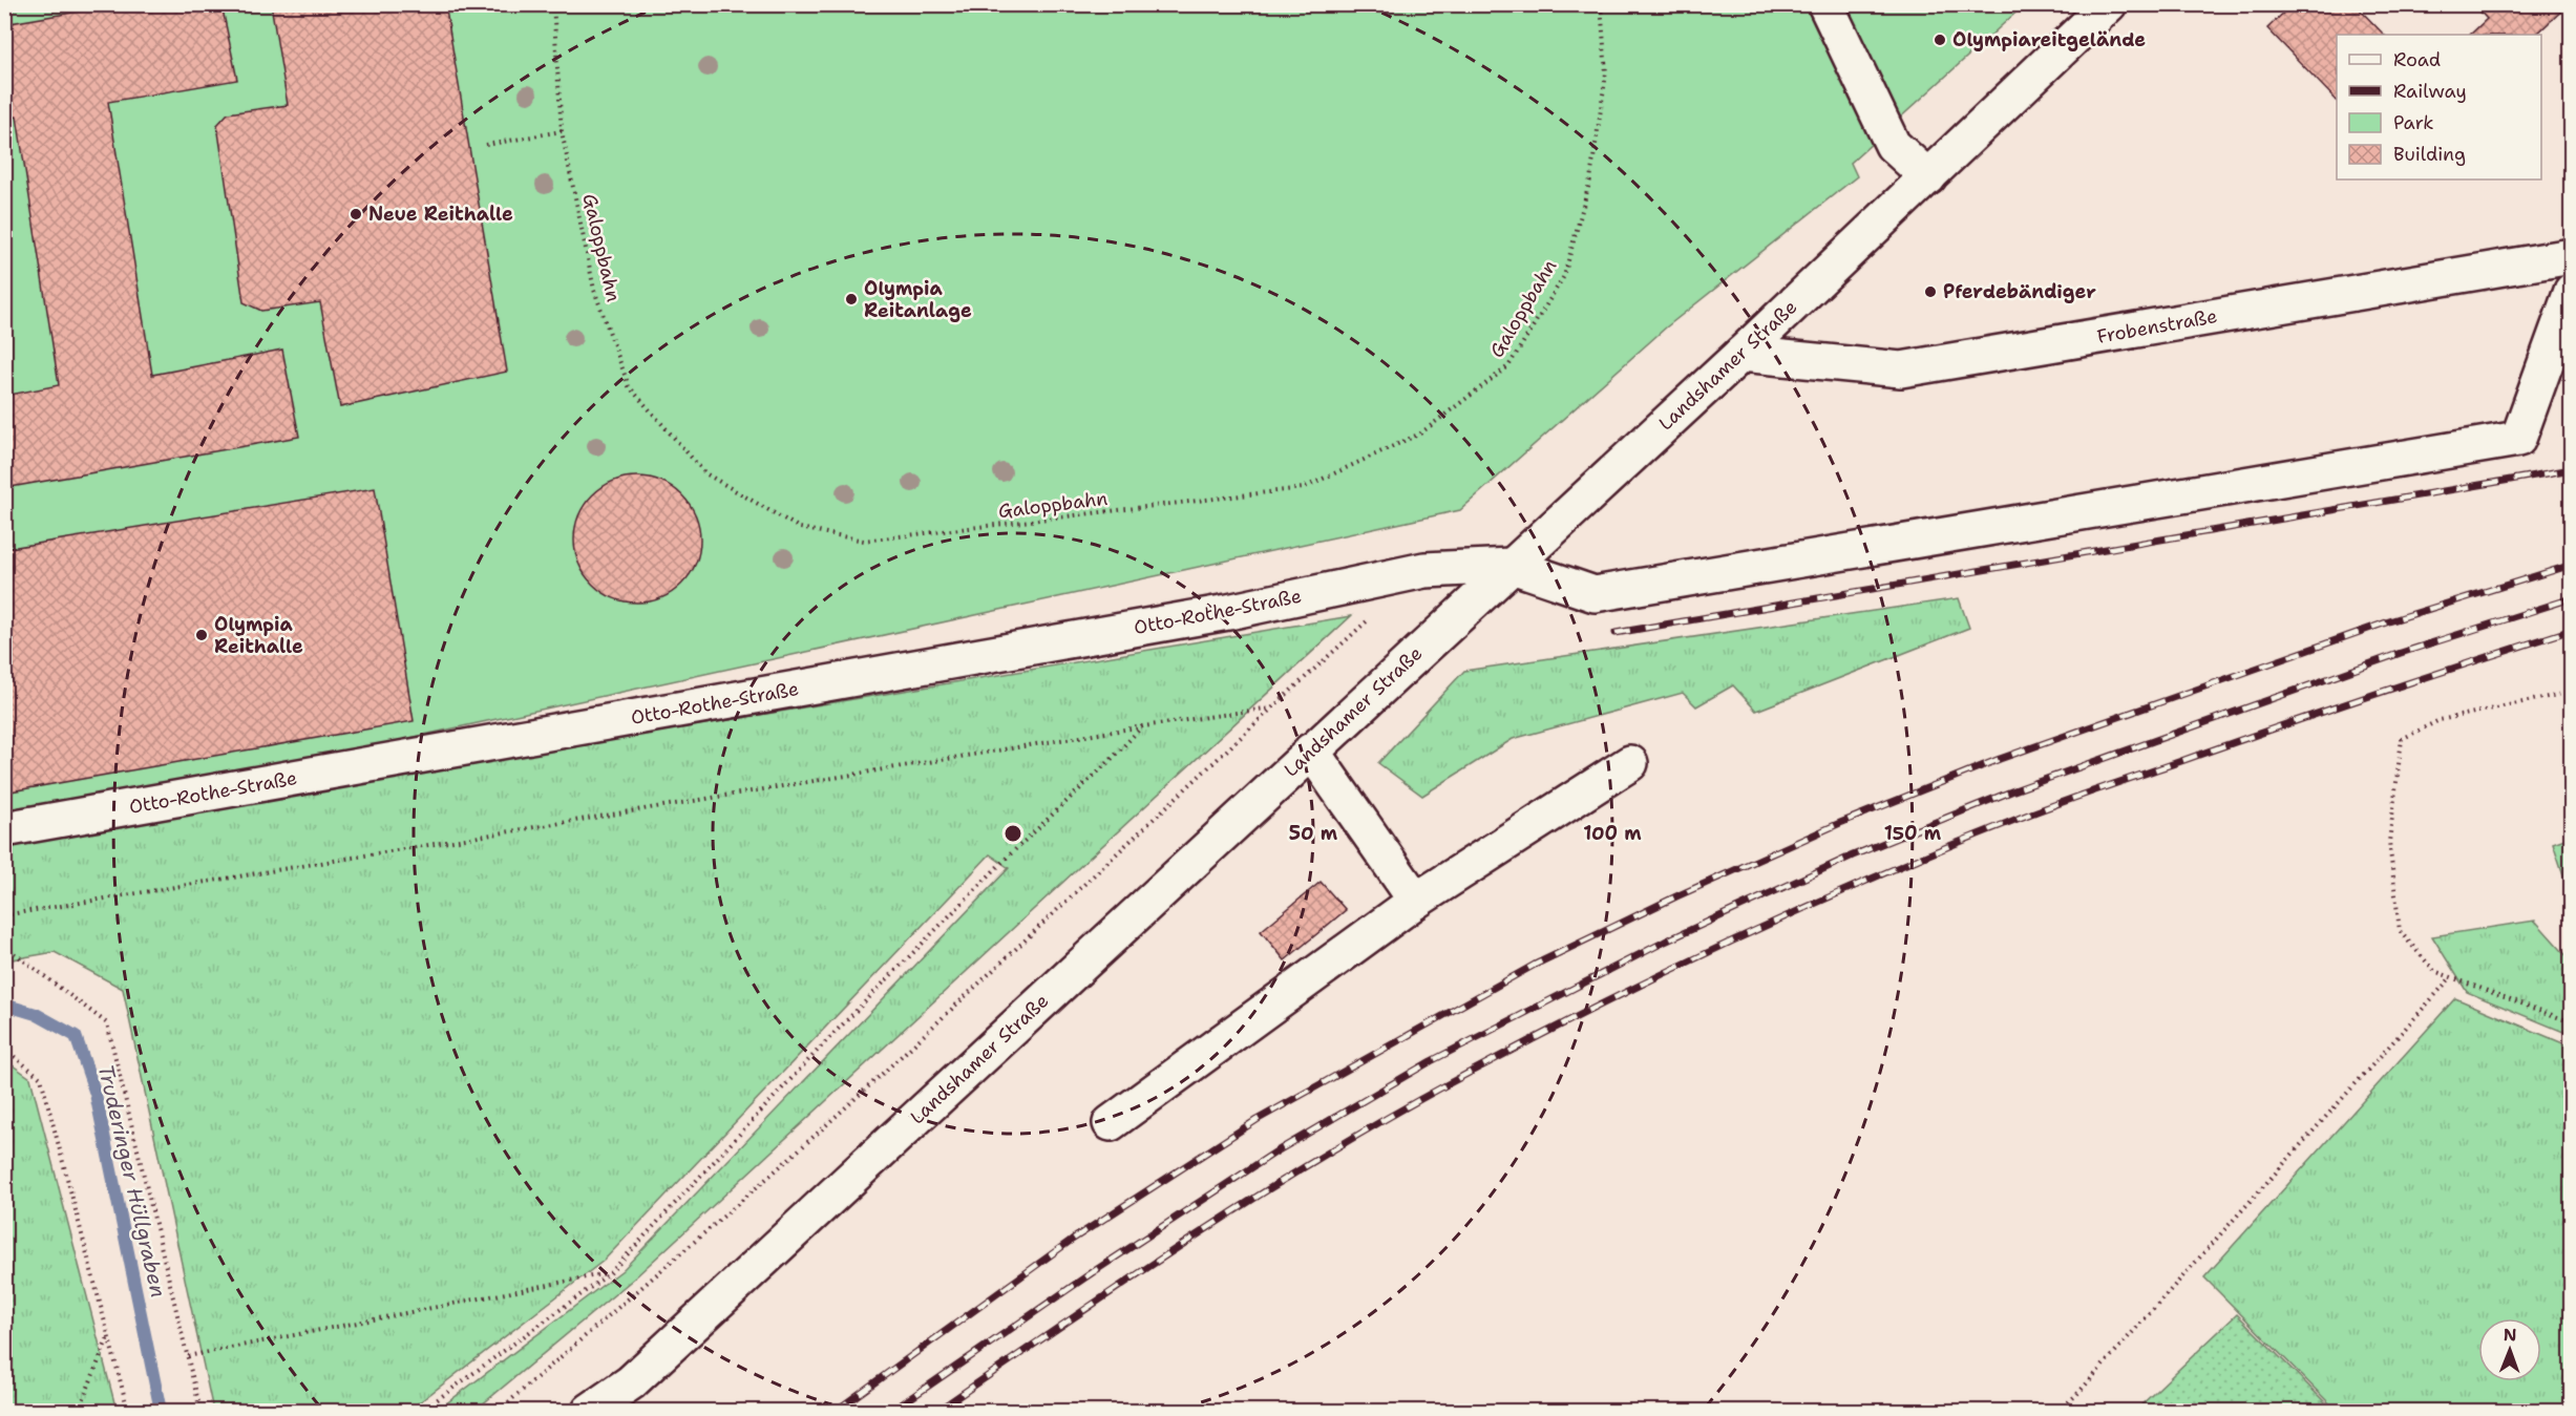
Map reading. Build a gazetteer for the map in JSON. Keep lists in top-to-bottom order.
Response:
{
  "streets": {
    "street": ["Frobenstraße", "Landshamer Straße", "Otto-Rothe-Straße"],
    "path": ["Galoppbahn"]
  },
  "crossings": [
    ["Frobenstraße", "Landshamer Straße"],
    ["Landshamer Straße", "Otto-Rothe-Straße"]
  ],
  "water": ["Truderinger Hüllgraben"],
  "places": [
    "Olympiareitgelände",
    "Neue Reithalle",
    "Pferdebändiger",
    "Olympia Reitanlage",
    "Olympia Reithalle"
  ],
  "legend": [
    "Road",
    "Railway",
    "Park",
    "Building"
  ],
  "north": "top",
  "rings": ["50 m", "100 m", "150 m"]
}
